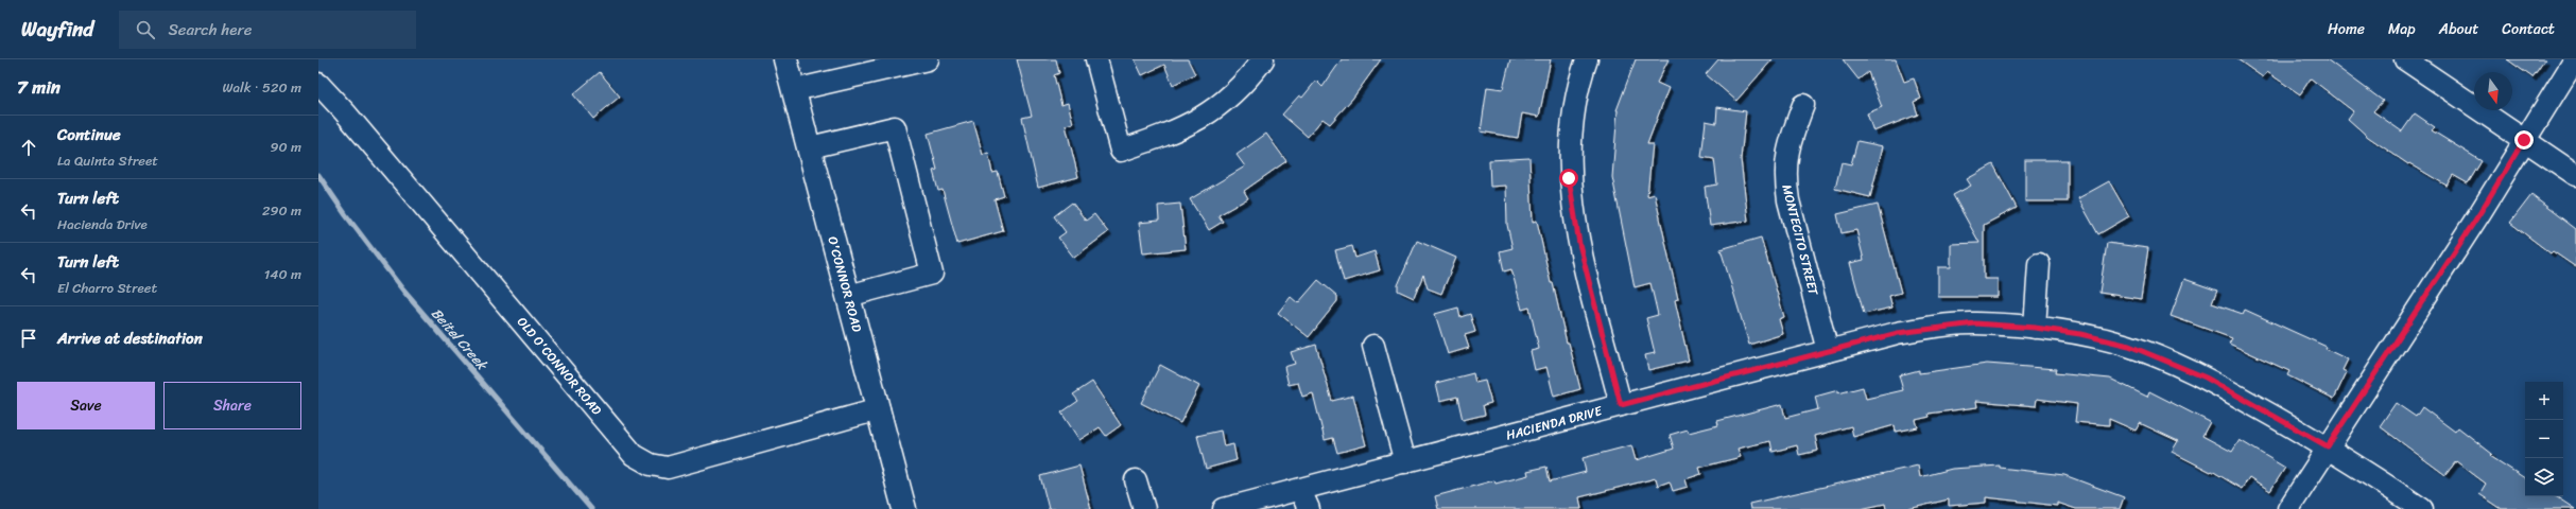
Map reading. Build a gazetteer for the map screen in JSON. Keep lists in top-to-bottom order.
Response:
{
  "streets": {
    "main road": ["O'CONNOR ROAD"],
    "street": ["MONTECITO STREET", "OLD O'CONNOR ROAD", "HACIENDA DRIVE"]
  },
  "crossings": [
    ["MONTECITO STREET", "HACIENDA DRIVE"],
    ["O'CONNOR ROAD", "OLD O'CONNOR ROAD"]
  ],
  "water": ["Beitel Creek"],
  "north": "bottom",
  "page": {
    "header": "Wayfind",
    "search": "Search here",
    "nav": [
      "Home",
      "Map",
      "About",
      "Contact"
    ],
    "heading": ["7 min", "Walk · 520 m"],
    "list": [
      ["Continue", "La Quinta Street", "90 m"],
      ["Turn left", "Hacienda Drive", "290 m"],
      ["Turn left", "El Charro Street", "140 m"],
      "Arrive at destination"
    ],
    "buttons": ["Save", "Share"],
    "map_buttons": ["+", "−"]
  }
}
